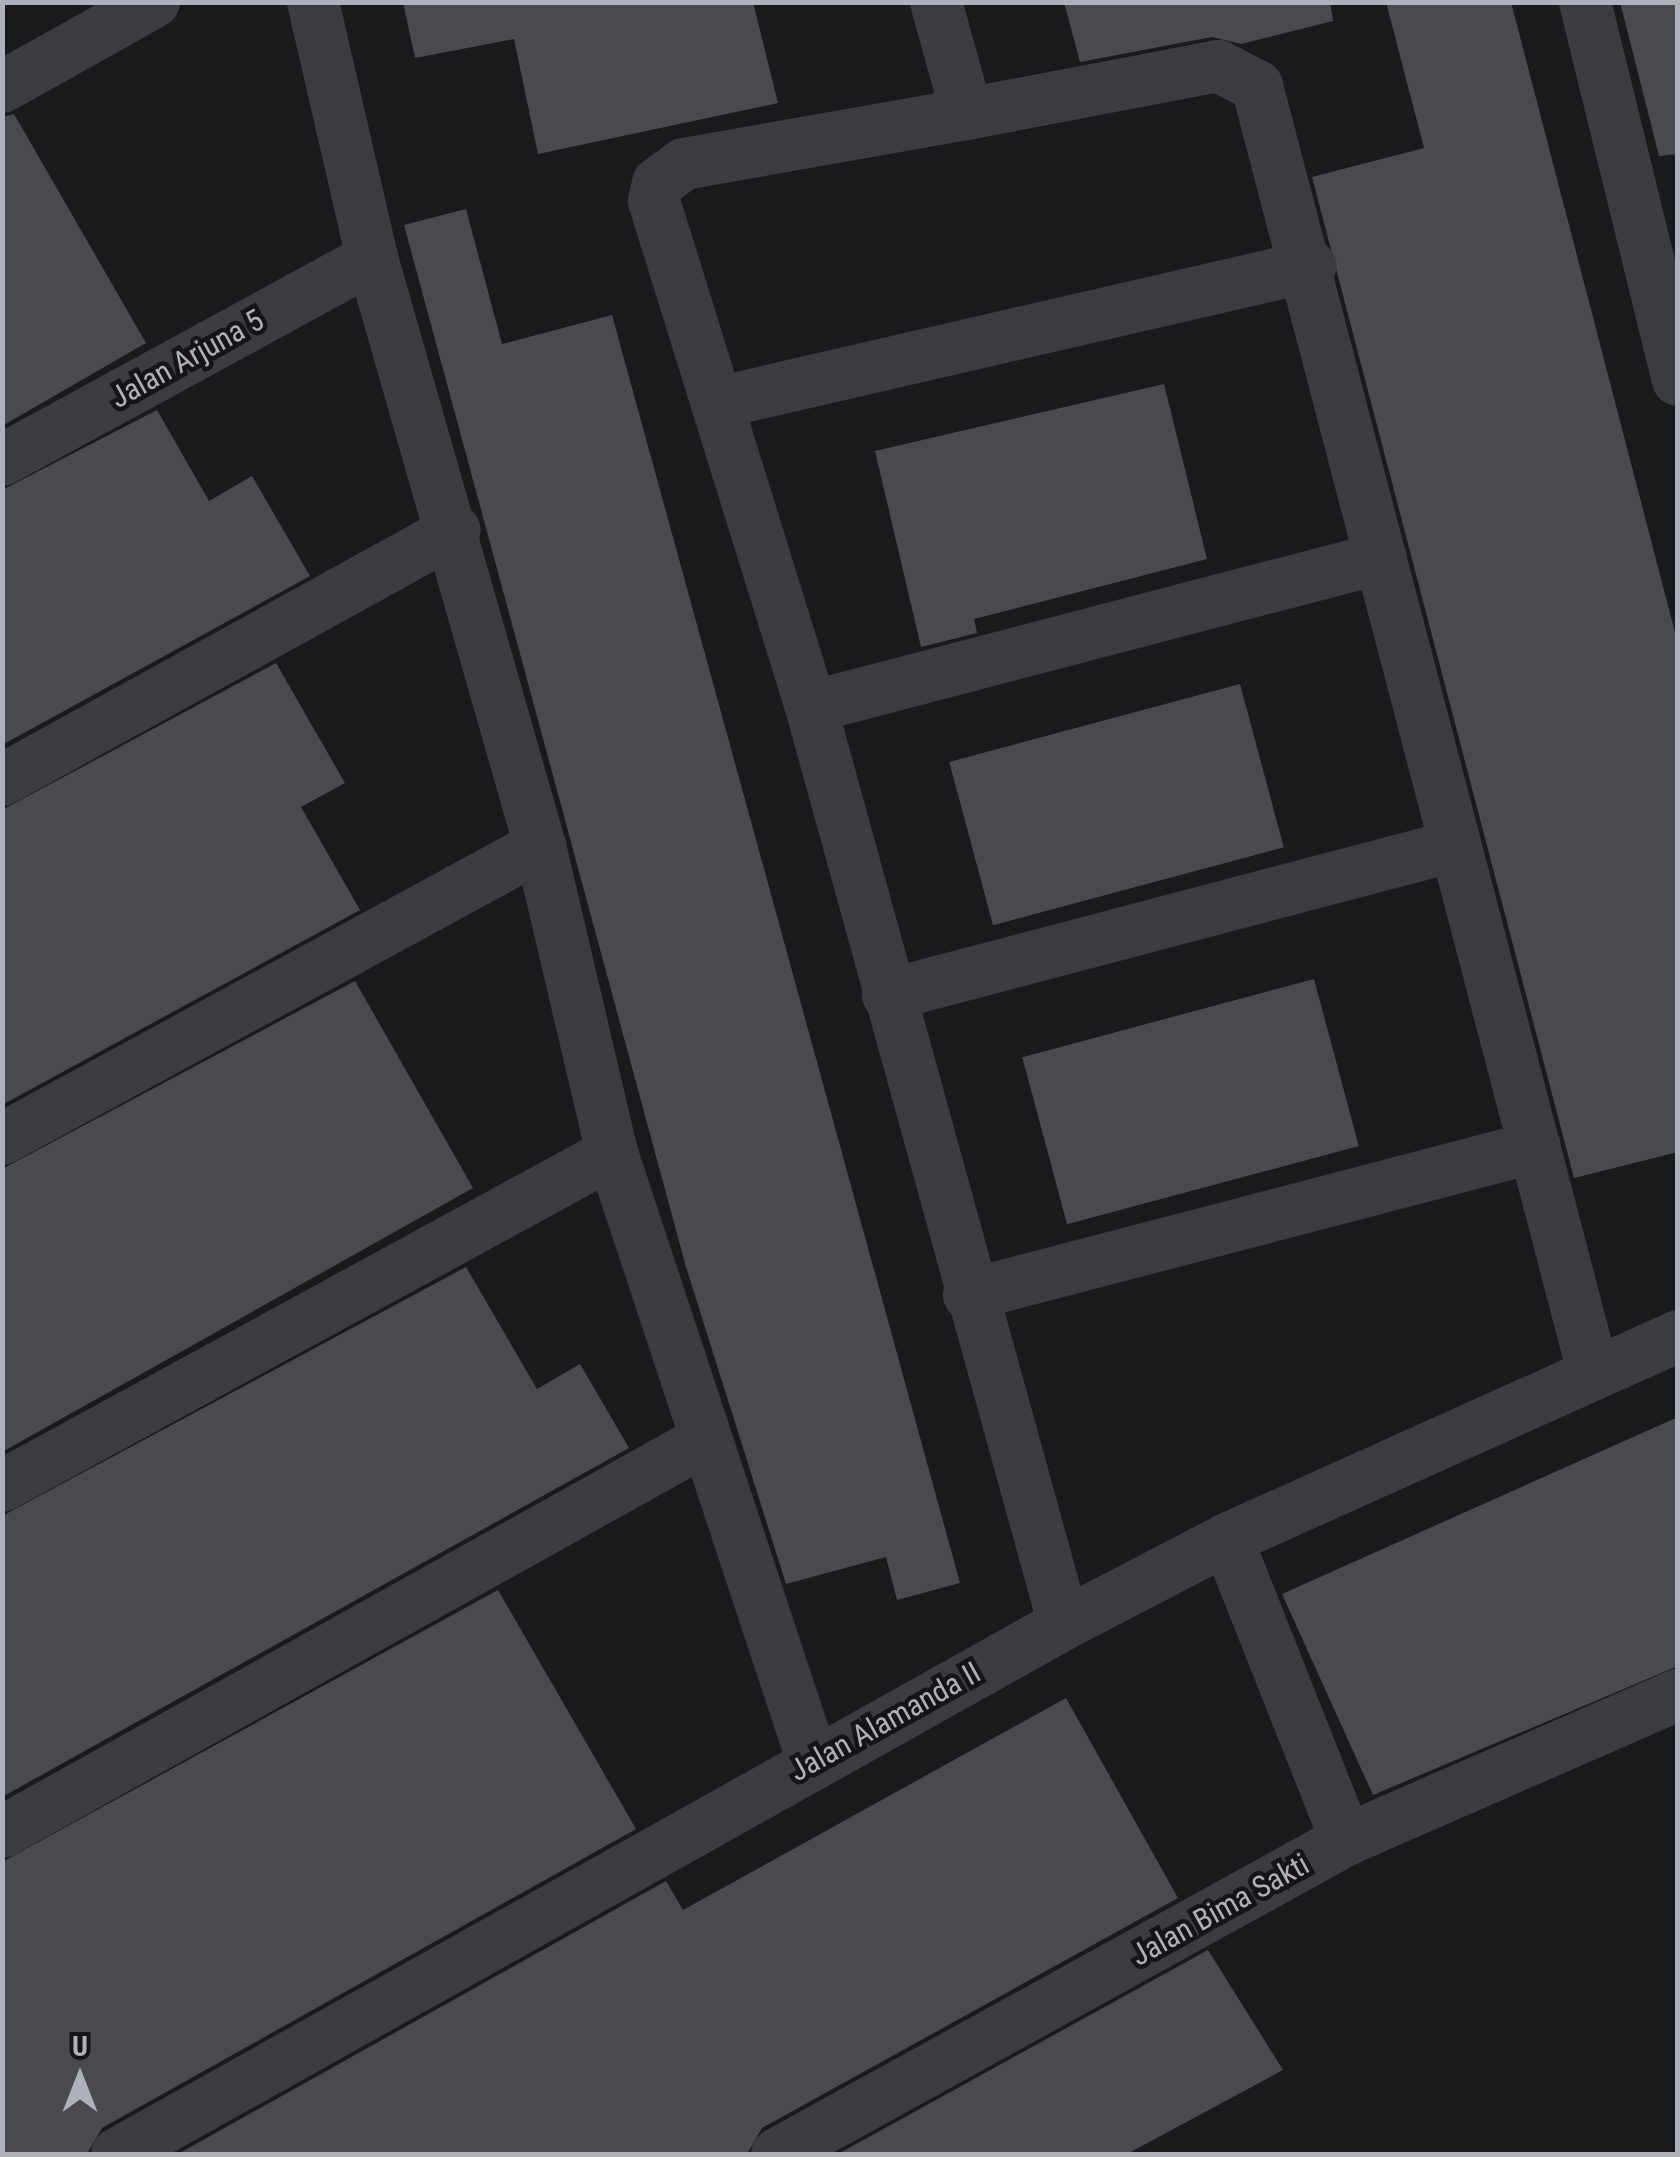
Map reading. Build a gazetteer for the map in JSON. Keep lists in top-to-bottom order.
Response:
{
  "streets": {
    "street": ["Jalan Arjuna 5", "Jalan Alamanda II", "Jalan Bima Sakti"]
  },
  "north": "top"
}
